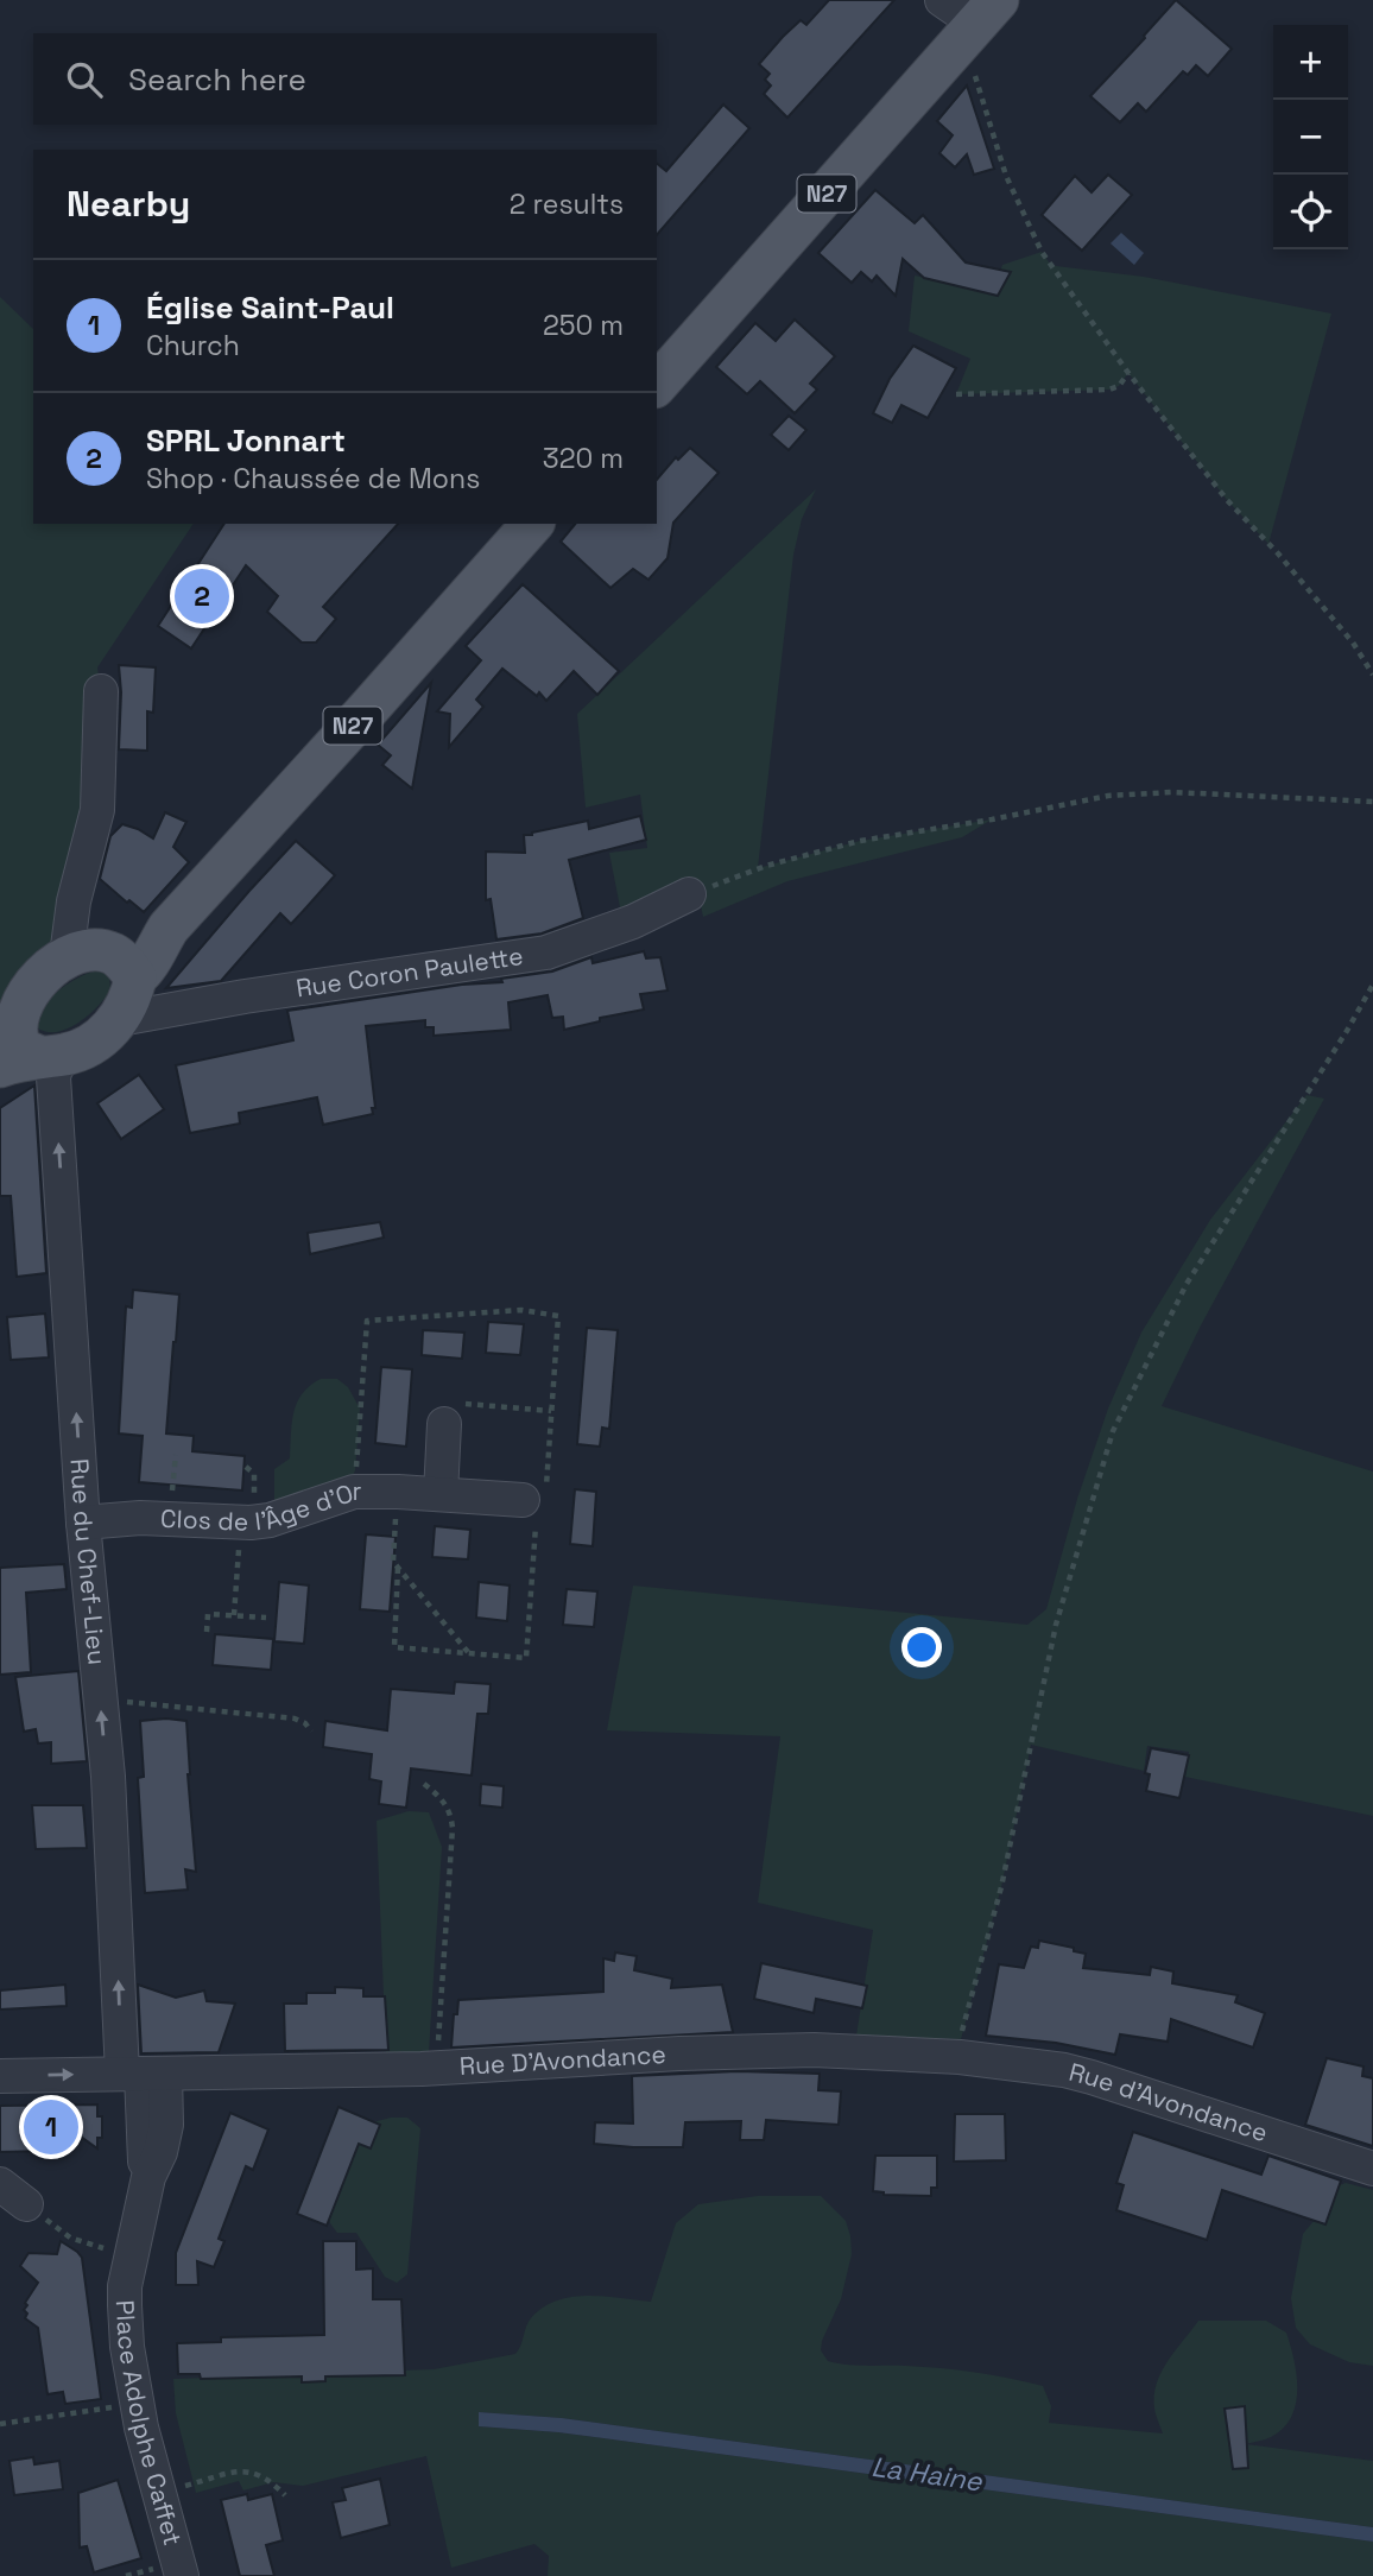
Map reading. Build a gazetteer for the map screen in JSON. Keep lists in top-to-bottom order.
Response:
{
  "streets": {
    "main road": ["N27"],
    "street": [
      "Rue Coron Paulette",
      "Clos de l'Âge d'Or",
      "Rue du Chef-Lieu",
      "Rue D'Avondance",
      "Rue d'Avondance",
      "Place Adolphe Caffet"
    ]
  },
  "crossings": [
    ["N27", "Rue Coron Paulette"],
    ["N27", "Rue du Chef-Lieu"],
    ["Rue Coron Paulette", "Rue du Chef-Lieu"],
    ["Clos de l'Âge d'Or", "Rue du Chef-Lieu"],
    ["Rue du Chef-Lieu", "Rue D'Avondance"],
    ["Rue du Chef-Lieu", "Place Adolphe Caffet"],
    ["Rue D'Avondance", "Rue d'Avondance"],
    ["Rue D'Avondance", "Place Adolphe Caffet"]
  ],
  "one_way": ["Rue du Chef-Lieu"],
  "water": ["La Haine"],
  "page": {
    "map_buttons": ["+", "−"],
    "search": "Search here",
    "heading": ["Nearby", "2 results"],
    "list": [
      {
        "mark": "1",
        "name": "Église Saint-Paul",
        "note": "Church",
        "value": "250 m"
      },
      {
        "mark": "2",
        "name": "SPRL Jonnart",
        "note": "Shop · Chaussée de Mons",
        "value": "320 m"
      }
    ],
    "pins": ["2", "1"]
  }
}
